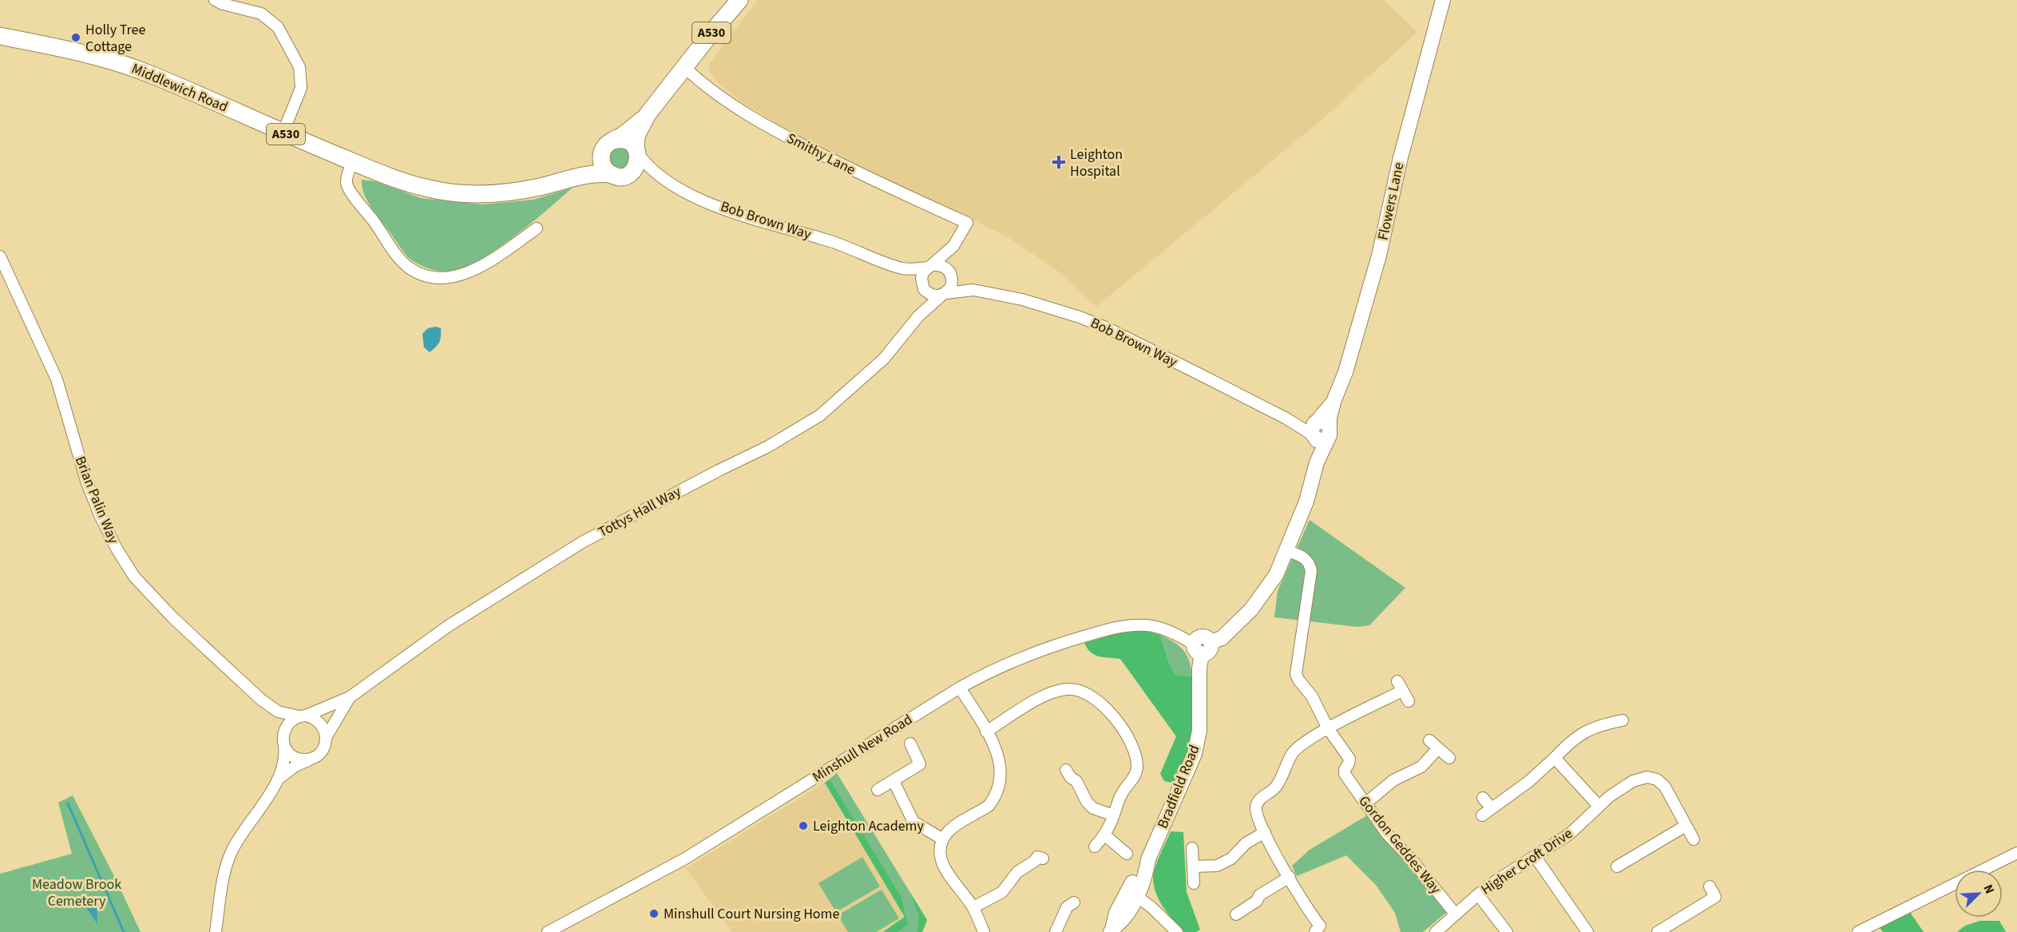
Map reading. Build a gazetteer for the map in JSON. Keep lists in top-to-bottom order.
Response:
{
  "streets": {
    "highway": ["A530", "Middlewich Road"],
    "main road": ["Flowers Lane", "Bradfield Road"],
    "street": [
      "Smithy Lane",
      "Bob Brown Way",
      "Brian Palin Way",
      "Tottys Hall Way",
      "Minshull New Road",
      "Gordon Geddes Way",
      "Higher Croft Drive"
    ]
  },
  "crossings": [
    ["A530", "Middlewich Road"],
    ["A530", "Smithy Lane"],
    ["A530", "Bob Brown Way"],
    ["Middlewich Road", "Bob Brown Way"],
    ["Flowers Lane", "Bob Brown Way"],
    ["Flowers Lane", "Minshull New Road"],
    ["Flowers Lane", "Bradfield Road"],
    ["Flowers Lane", "Gordon Geddes Way"],
    ["Bob Brown Way", "Tottys Hall Way"],
    ["Brian Palin Way", "Tottys Hall Way"],
    ["Minshull New Road", "Bradfield Road"],
    ["Gordon Geddes Way", "Higher Croft Drive"]
  ],
  "parks": ["Meadow Brook Cemetery"],
  "places": {
    "other": ["Holly Tree Cottage", "Leighton Academy", "Minshull Court Nursing Home"],
    "health": ["Leighton Hospital"]
  },
  "north": "top right"
}
